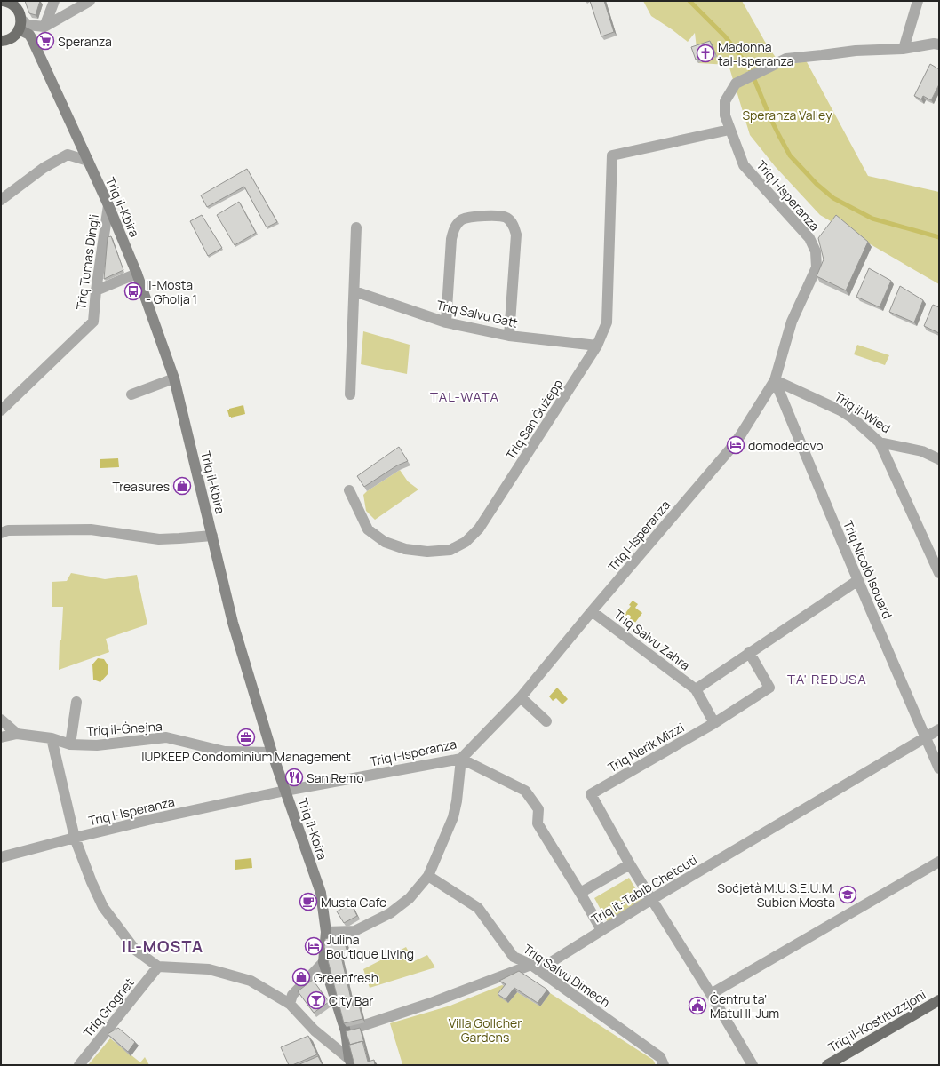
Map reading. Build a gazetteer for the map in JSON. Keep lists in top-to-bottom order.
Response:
{
  "streets": {
    "main road": ["Triq il-Kbira", "Triq il-Kostituzzjoni"],
    "street": [
      "Triq l-Isperanza",
      "Triq Tumas Dingli",
      "Triq Salvu Gatt",
      "Triq il-Wied",
      "Triq San Ġużepp",
      "Triq Nicolò Isouard",
      "Triq Salvu Zahra",
      "Triq il-Ġnejna",
      "Triq Nerik Mizzi",
      "Triq it-Tabib Chetcuti",
      "Triq Salvu Dimech",
      "Triq Grognet"
    ]
  },
  "crossings": [
    ["Triq l-Isperanza", "Triq il-Kbira"],
    ["Triq l-Isperanza", "Triq il-Wied"],
    ["Triq l-Isperanza", "Triq San Ġużepp"],
    ["Triq l-Isperanza", "Triq Nicolò Isouard"],
    ["Triq l-Isperanza", "Triq Salvu Zahra"],
    ["Triq il-Kbira", "Triq Tumas Dingli"],
    ["Triq il-Kbira", "Triq il-Ġnejna"],
    ["Triq il-Kbira", "Triq it-Tabib Chetcuti"],
    ["Triq Salvu Gatt", "Triq San Ġużepp"],
    ["Triq il-Wied", "Triq Nicolò Isouard"],
    ["Triq Nicolò Isouard", "Triq it-Tabib Chetcuti"],
    ["Triq it-Tabib Chetcuti", "Triq Salvu Dimech"]
  ],
  "districts": ["TAL-WATA", "TA' REDUSA", "IL-MOSTA"],
  "parks": ["Speranza Valley", "Villa Gollcher Gardens"],
  "places": {
    "supermarket": ["Speranza"],
    "church": ["Madonna tal-Isperanza"],
    "bus stop": ["Il-Mosta - Għolja 1"],
    "hotel": ["domodedovo", "Julina Boutique Living"],
    "shop": ["Treasures", "Greenfresh"],
    "office": ["IUPKEEP Condominium Management"],
    "restaurant": ["San Remo"],
    "school or university": ["Soċjetà M.U.S.E.U.M. Subien Mosta"],
    "cafe": ["Musta Cafe"],
    "bar": ["City Bar"],
    "public building": ["Ċentru ta' Matul Il-Jum"]
  }
}
